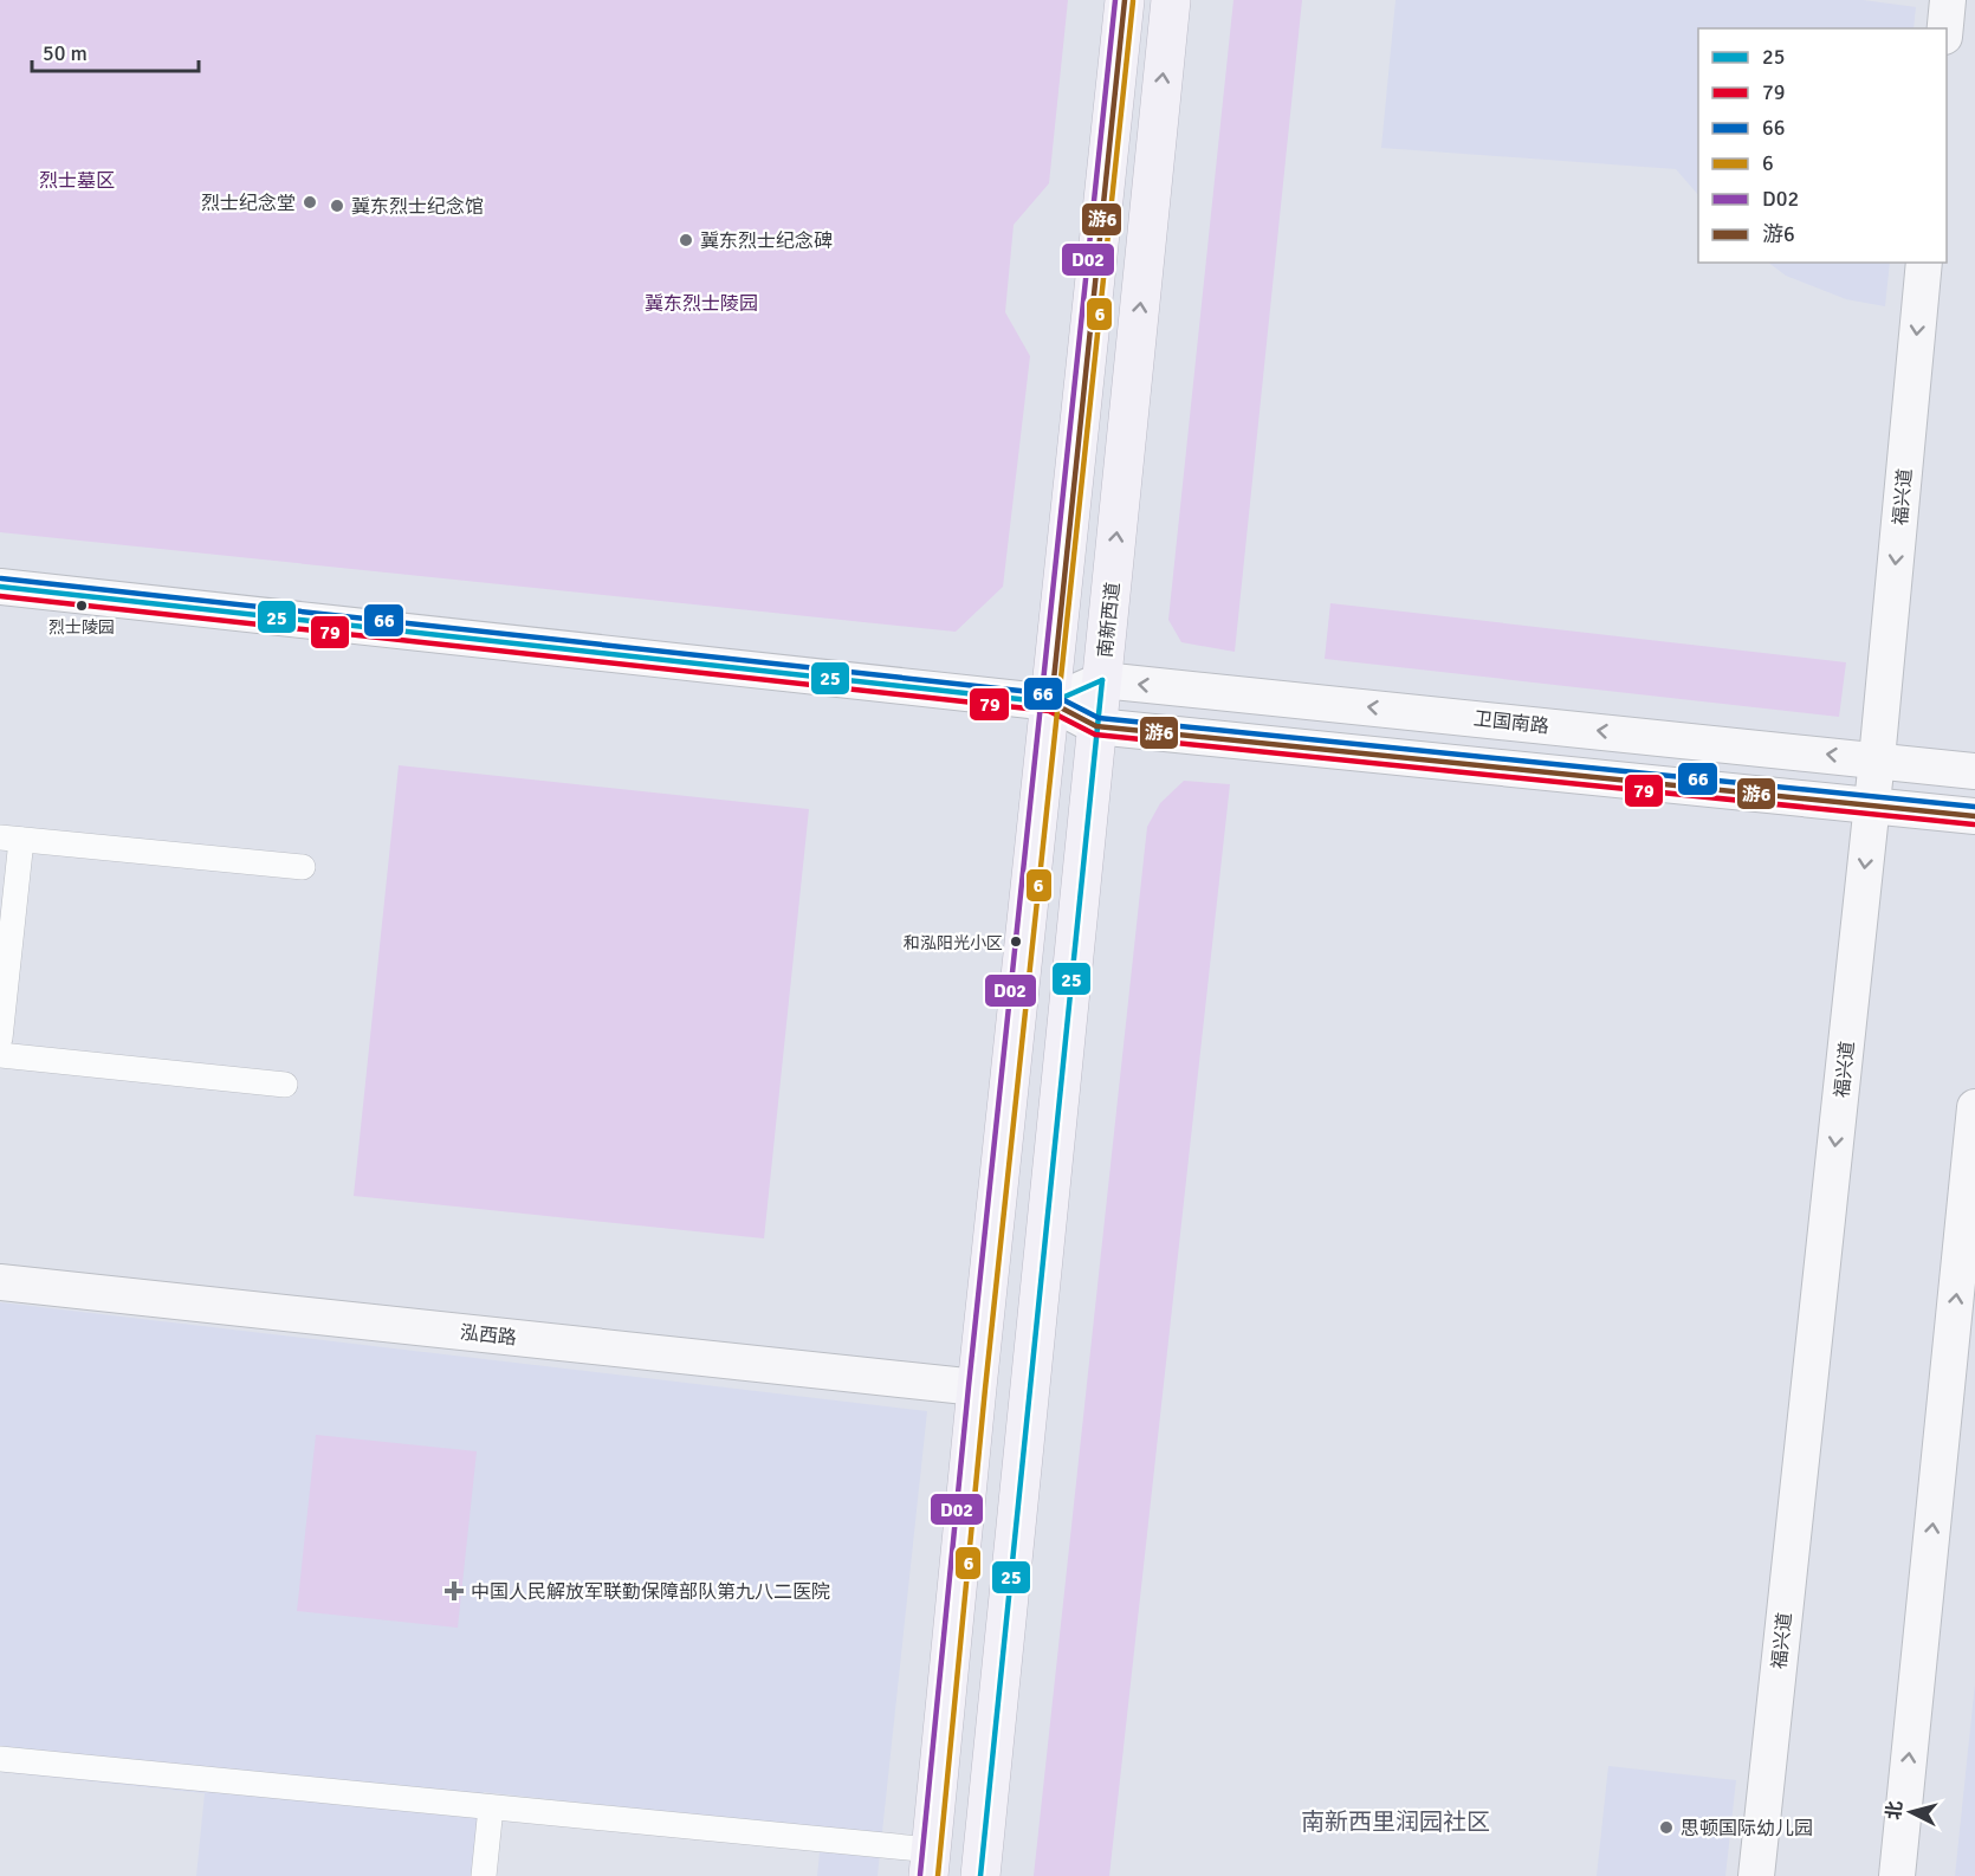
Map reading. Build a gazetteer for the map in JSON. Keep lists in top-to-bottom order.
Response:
{
  "streets": {
    "main road": ["南新西道"],
    "street": ["福兴道", "卫国南路", "泓西路"]
  },
  "crossings": [
    ["福兴道", "卫国南路"],
    ["南新西道", "卫国南路"]
  ],
  "districts": ["南新西里润园社区"],
  "parks": ["烈士墓区", "冀东烈士陵园"],
  "places": {
    "other": [
      "烈士纪念堂",
      "冀东烈士纪念馆",
      "冀东烈士纪念碑",
      "烈士陵园",
      "和泓阳光小区",
      "思顿国际幼儿园"
    ],
    "health": ["中国人民解放军联勤保障部队第九八二医院"]
  },
  "lines": [
    "transit line D02",
    "transit line 游6",
    "transit line 6",
    "transit line 66",
    "transit line 25",
    "transit line 79"
  ],
  "legend": [
    "25",
    "79",
    "66",
    "6",
    "D02",
    "游6"
  ],
  "scale_bar": "50 m",
  "north": "left"
}
